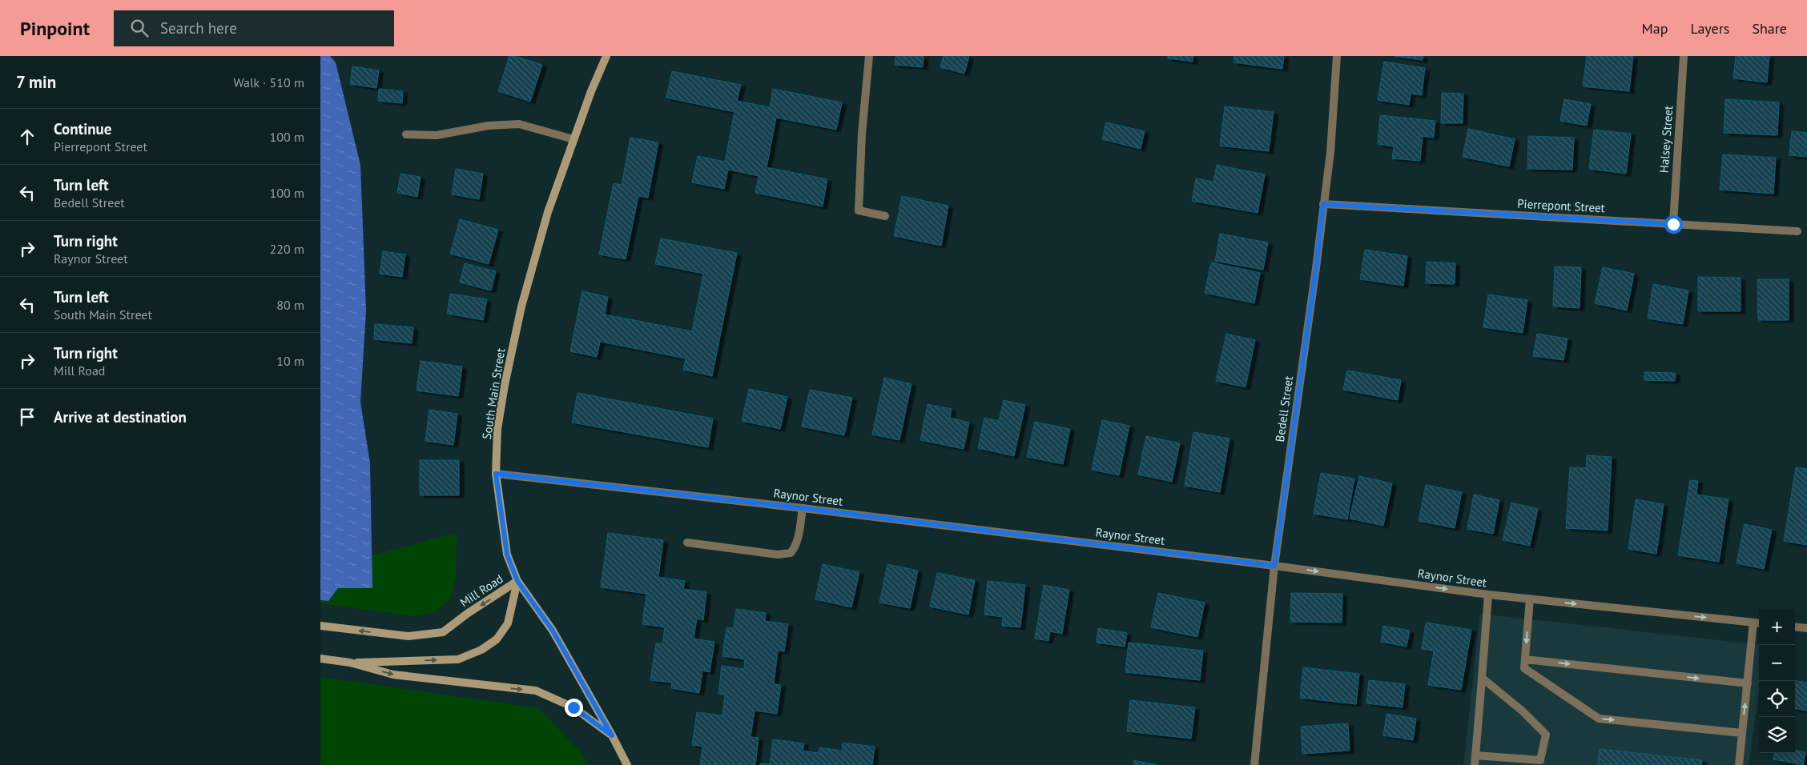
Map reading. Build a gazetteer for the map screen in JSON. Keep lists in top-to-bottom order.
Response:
{
  "streets": {
    "main road": ["South Main Street", "Mill Road"],
    "street": [
      "Halsey Street",
      "Pierrepont Street",
      "Bedell Street",
      "Raynor Street"
    ]
  },
  "crossings": [
    ["Halsey Street", "Pierrepont Street"],
    ["Pierrepont Street", "Bedell Street"],
    ["South Main Street", "Raynor Street"],
    ["South Main Street", "Mill Road"],
    ["Bedell Street", "Raynor Street"]
  ],
  "page": {
    "header": "Pinpoint",
    "search": "Search here",
    "nav": ["Map", "Layers", "Share"],
    "heading": ["7 min", "Walk · 510 m"],
    "list": [
      ["Continue", "Pierrepont Street", "100 m"],
      ["Turn left", "Bedell Street", "100 m"],
      ["Turn right", "Raynor Street", "220 m"],
      ["Turn left", "South Main Street", "80 m"],
      ["Turn right", "Mill Road", "10 m"],
      "Arrive at destination"
    ],
    "map_buttons": ["+", "−"]
  }
}
